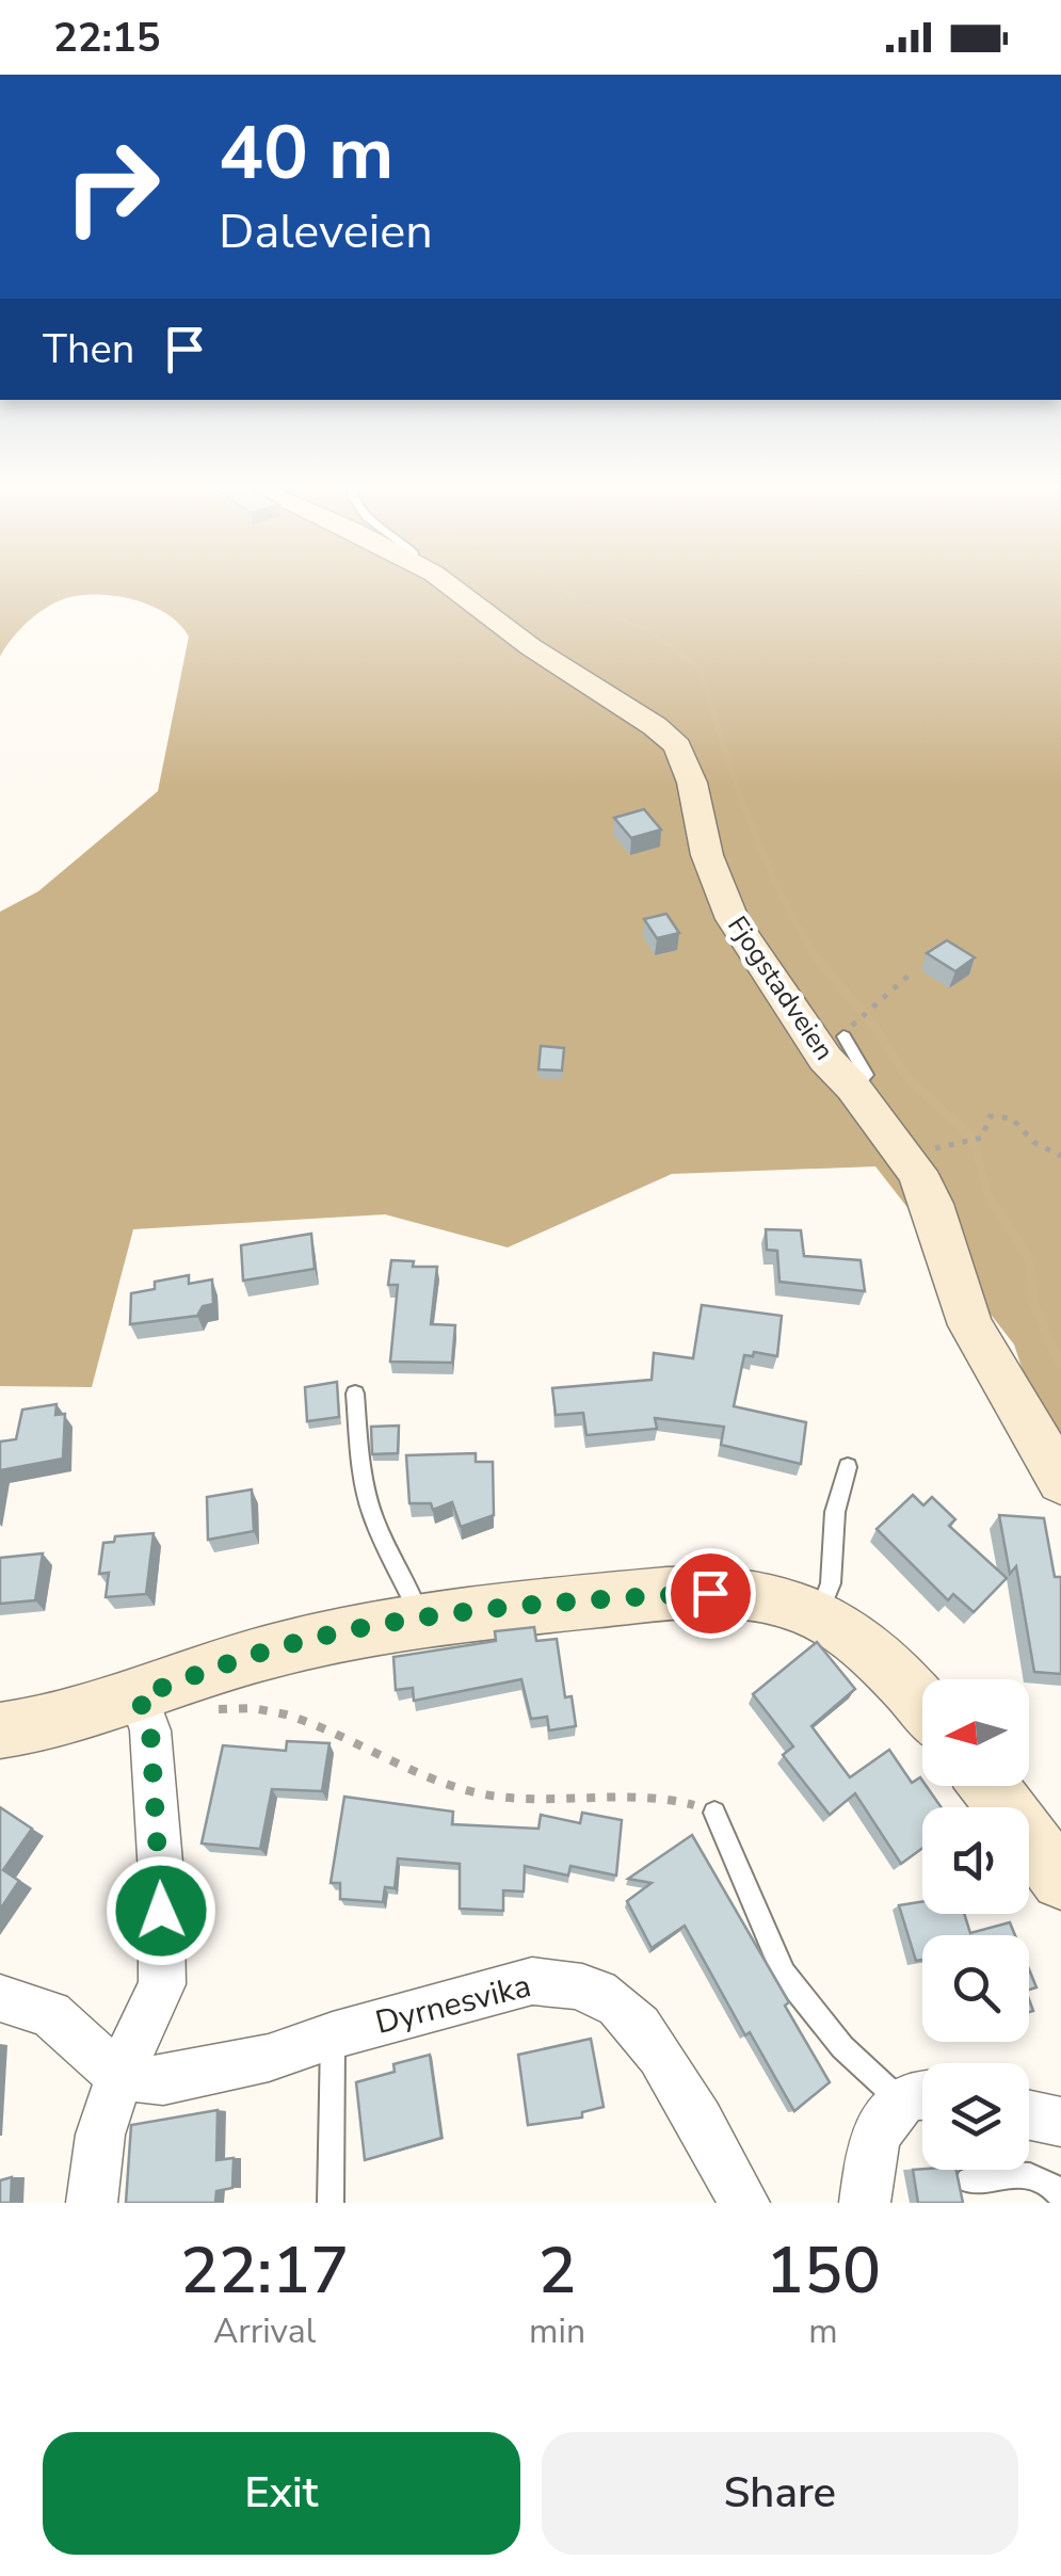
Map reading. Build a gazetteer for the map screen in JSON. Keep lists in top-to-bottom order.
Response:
{
  "streets": {
    "main road": ["Fjogstadveien"],
    "street": ["Dyrnesvika"]
  },
  "north": "left",
  "page": {
    "status": "22:15",
    "turn": ["40 m", "Daleveien"],
    "then": "Then",
    "eta": [
      "22:17",
      "Arrival",
      "2",
      "min",
      "150",
      "m"
    ],
    "buttons": ["Exit", "Share"]
  }
}
